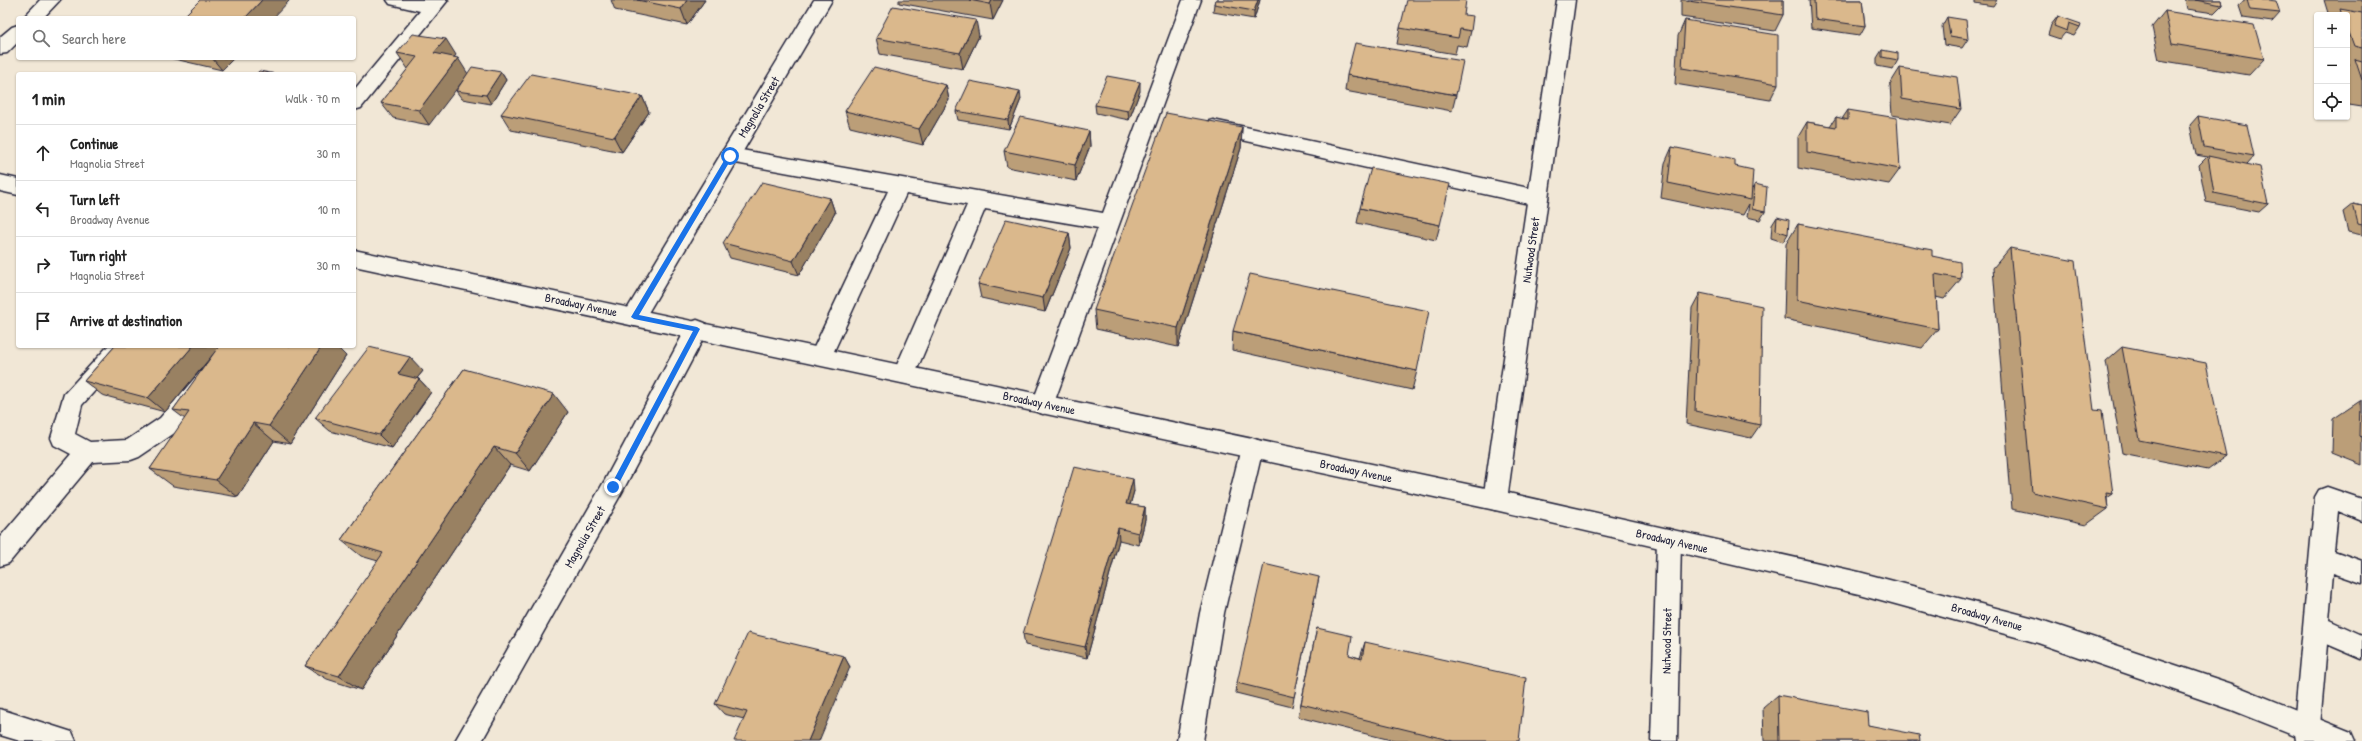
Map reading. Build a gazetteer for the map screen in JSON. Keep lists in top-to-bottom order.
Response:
{
  "streets": {
    "main road": ["Magnolia Street", "Nutwood Street", "Broadway Avenue"]
  },
  "crossings": [
    ["Magnolia Street", "Broadway Avenue"],
    ["Nutwood Street", "Broadway Avenue"]
  ],
  "page": {
    "map_buttons": ["+", "−"],
    "search": "Search here",
    "heading": ["1 min", "Walk · 70 m"],
    "list": [
      ["Continue", "Magnolia Street", "30 m"],
      ["Turn left", "Broadway Avenue", "10 m"],
      ["Turn right", "Magnolia Street", "30 m"],
      "Arrive at destination"
    ]
  }
}
